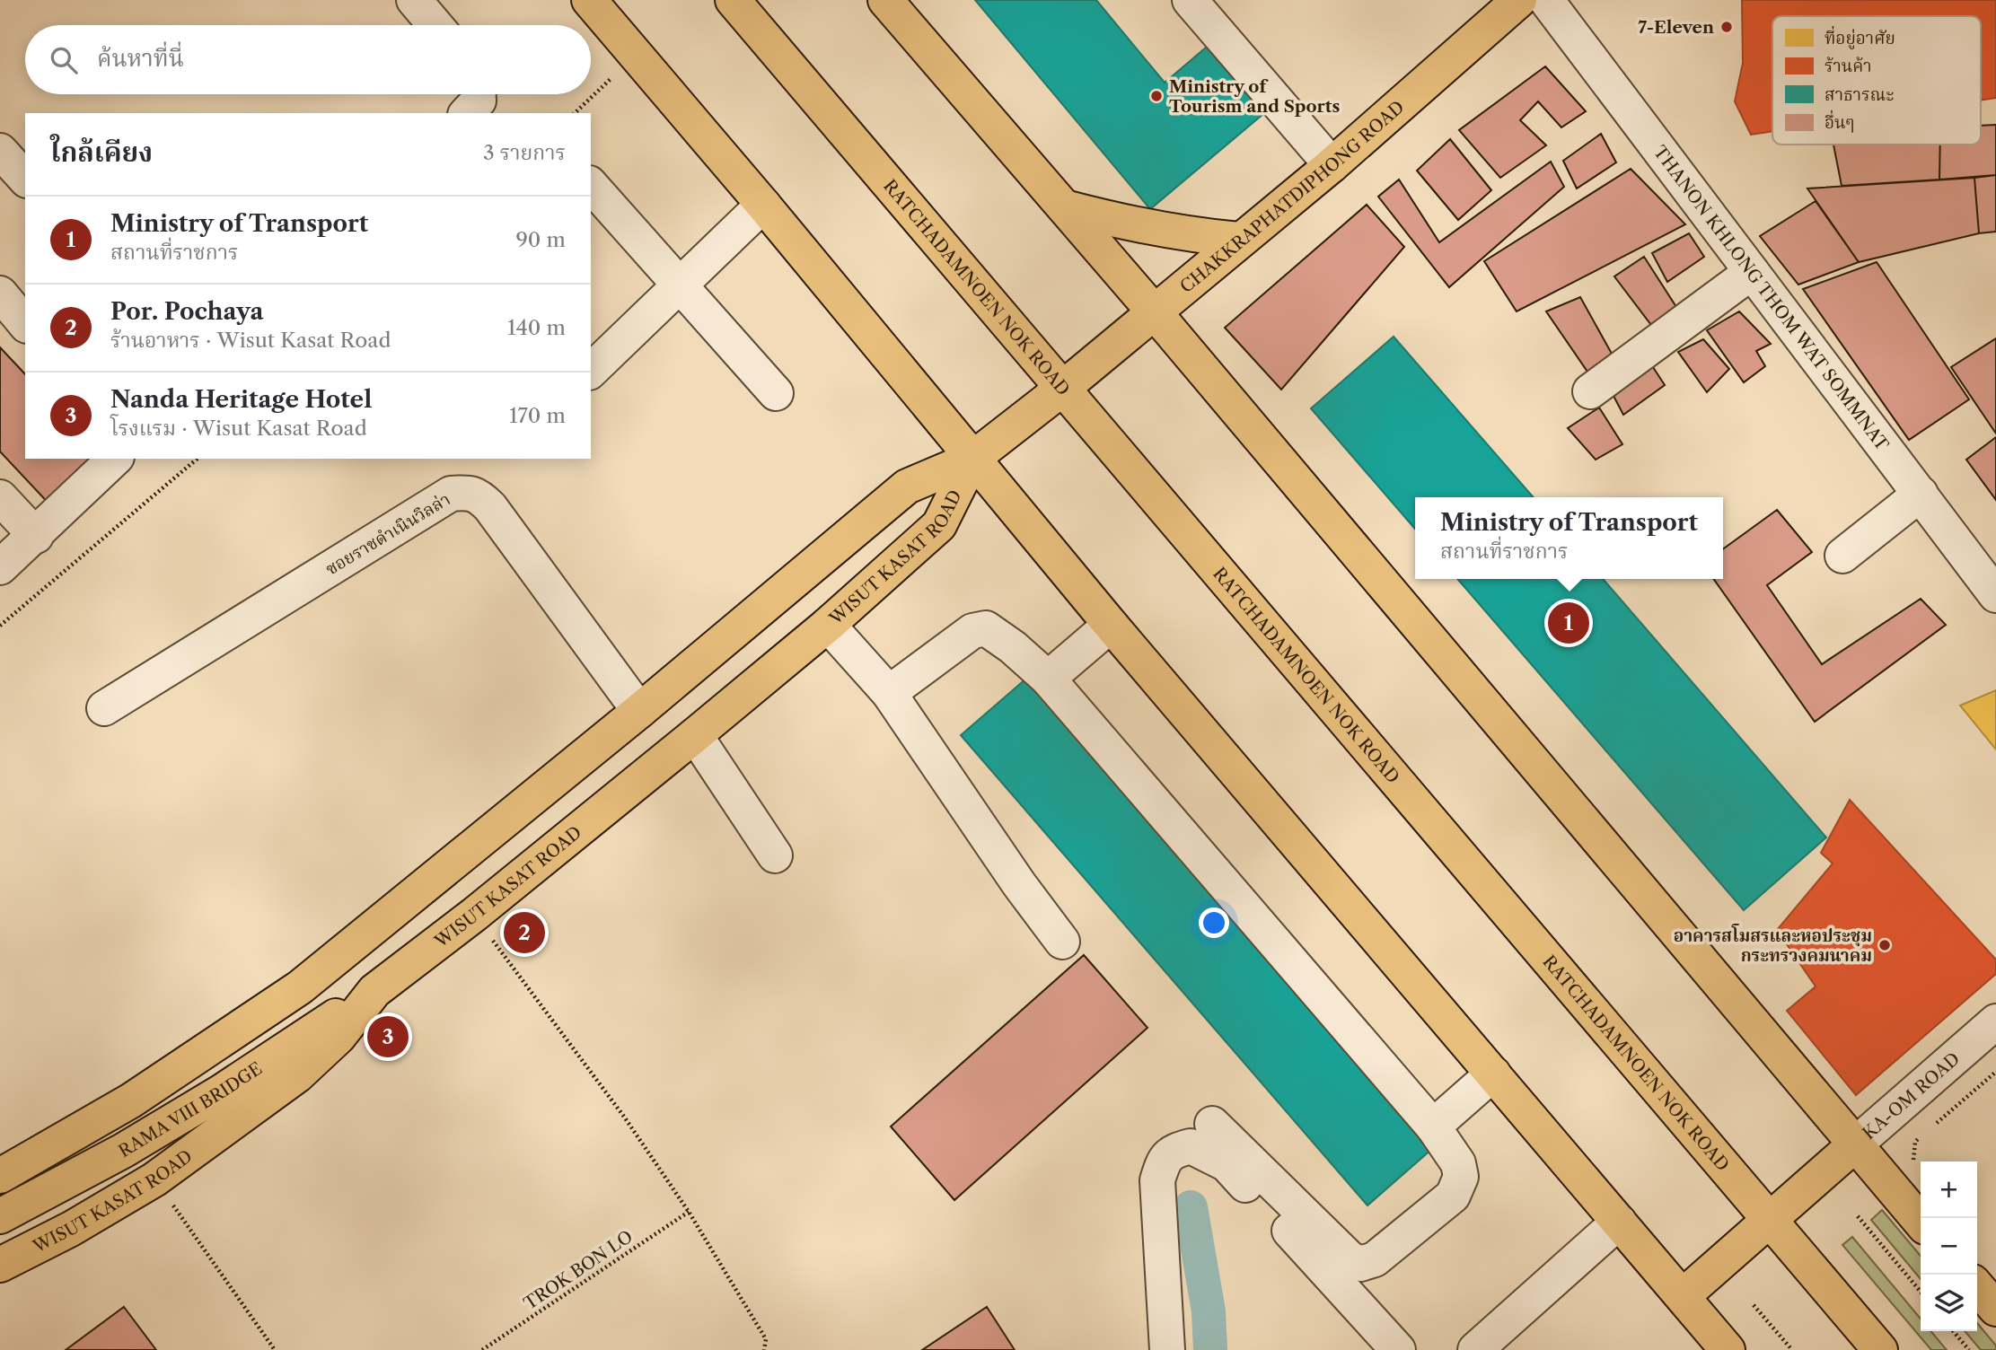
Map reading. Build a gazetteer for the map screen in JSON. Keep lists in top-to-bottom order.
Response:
{
  "streets": {
    "main road": [
      "CHAKKRAPHATDIPHONG ROAD",
      "RATCHADAMNOEN NOK ROAD",
      "WISUT KASAT ROAD",
      "RAMA VIII BRIDGE"
    ],
    "street": ["THANON KHLONG THOM WAT SOMMNAT", "ซอยราชดำเนินวิลล่า", "KA-OM ROAD"],
    "path": ["TROK BON LO"]
  },
  "crossings": [
    ["CHAKKRAPHATDIPHONG ROAD", "RATCHADAMNOEN NOK ROAD"],
    ["CHAKKRAPHATDIPHONG ROAD", "WISUT KASAT ROAD"],
    ["RATCHADAMNOEN NOK ROAD", "WISUT KASAT ROAD"],
    ["ซอยราชดำเนินวิลล่า", "WISUT KASAT ROAD"],
    ["WISUT KASAT ROAD", "RAMA VIII BRIDGE"]
  ],
  "places": ["7-Eleven", "Ministry of Tourism and Sports", "อาคารสโมสรและหอประชุม กระทรวงคมนาคม"],
  "legend": [
    "ที่อยู่อาศัย",
    "ร้านค้า",
    "สาธารณะ",
    "อื่นๆ"
  ],
  "page": {
    "search": "ค้นหาที่นี่",
    "heading": ["ใกล้เคียง", "3 รายการ"],
    "list": [
      {
        "mark": "1",
        "name": "Ministry of Transport",
        "note": "สถานที่ราชการ",
        "value": "90 m"
      },
      {
        "mark": "2",
        "name": "Por. Pochaya",
        "note": "ร้านอาหาร · Wisut Kasat Road",
        "value": "140 m"
      },
      {
        "mark": "3",
        "name": "Nanda Heritage Hotel",
        "note": "โรงแรม · Wisut Kasat Road",
        "value": "170 m"
      }
    ],
    "popup": ["Ministry of Transport", "สถานที่ราชการ"],
    "pins": ["1", "2", "3"],
    "map_buttons": ["+", "−"]
  }
}
